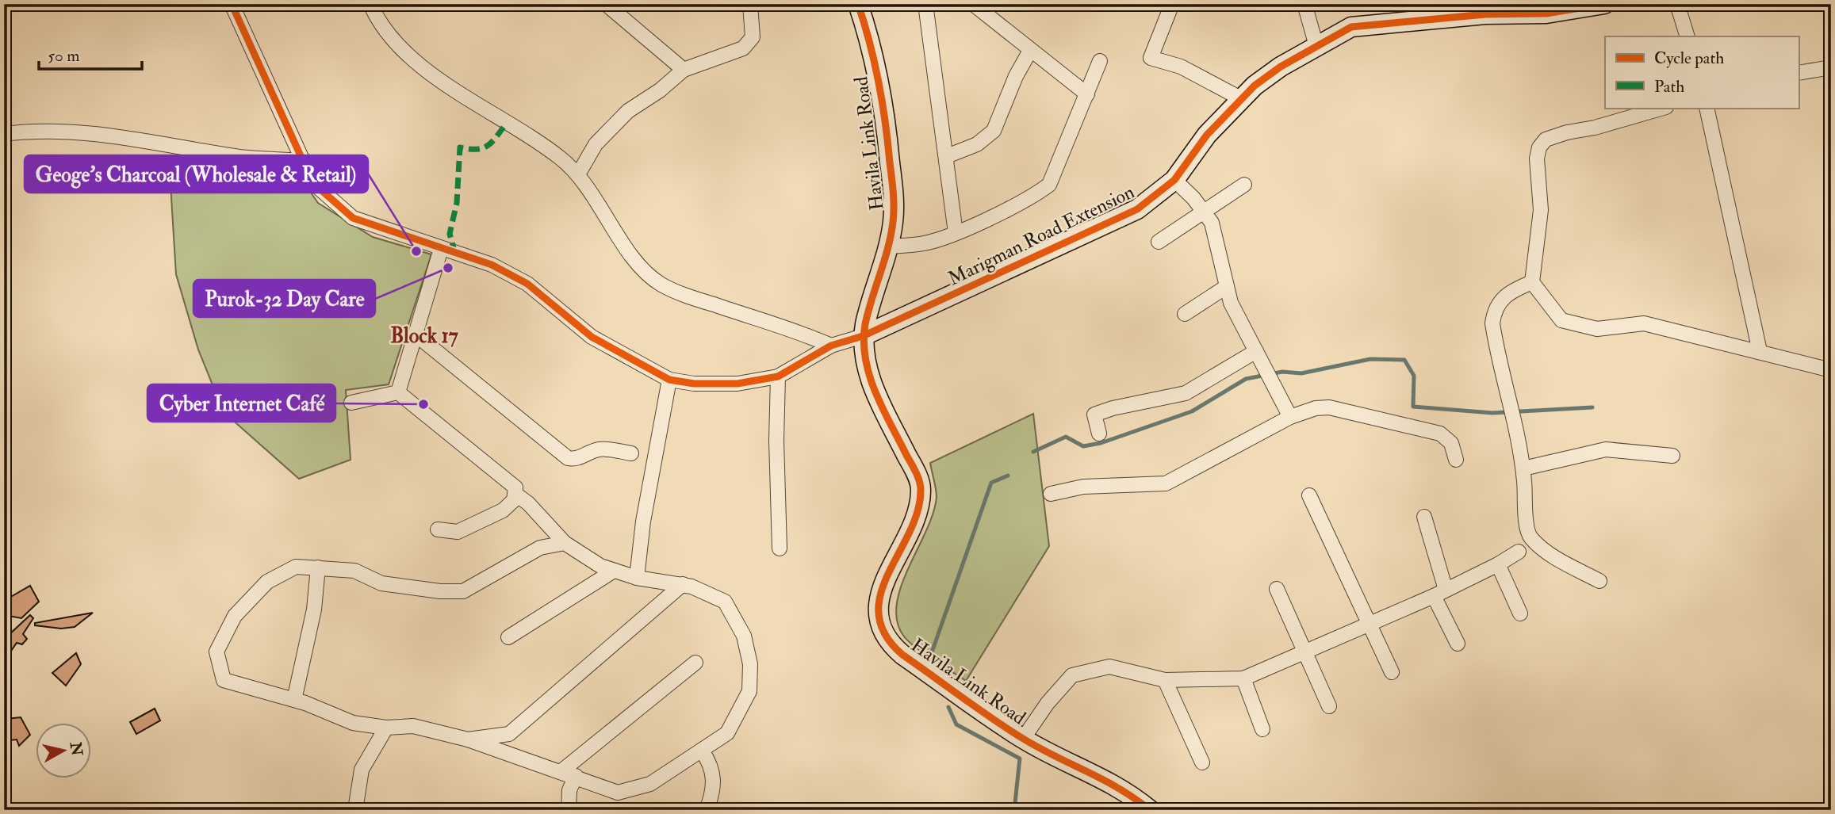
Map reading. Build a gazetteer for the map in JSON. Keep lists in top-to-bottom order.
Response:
{
  "streets": {
    "street": ["Havila Link Road", "Marigman Road Extension"]
  },
  "crossings": [
    ["Havila Link Road", "Marigman Road Extension"]
  ],
  "districts": ["Block 17"],
  "places": ["Geoge's Charcoal (Wholesale & Retail)", "Purok-32 Day Care", "Cyber Internet Café"],
  "legend": ["Cycle path", "Path"],
  "scale_bar": "50 m",
  "north": "right"
}
